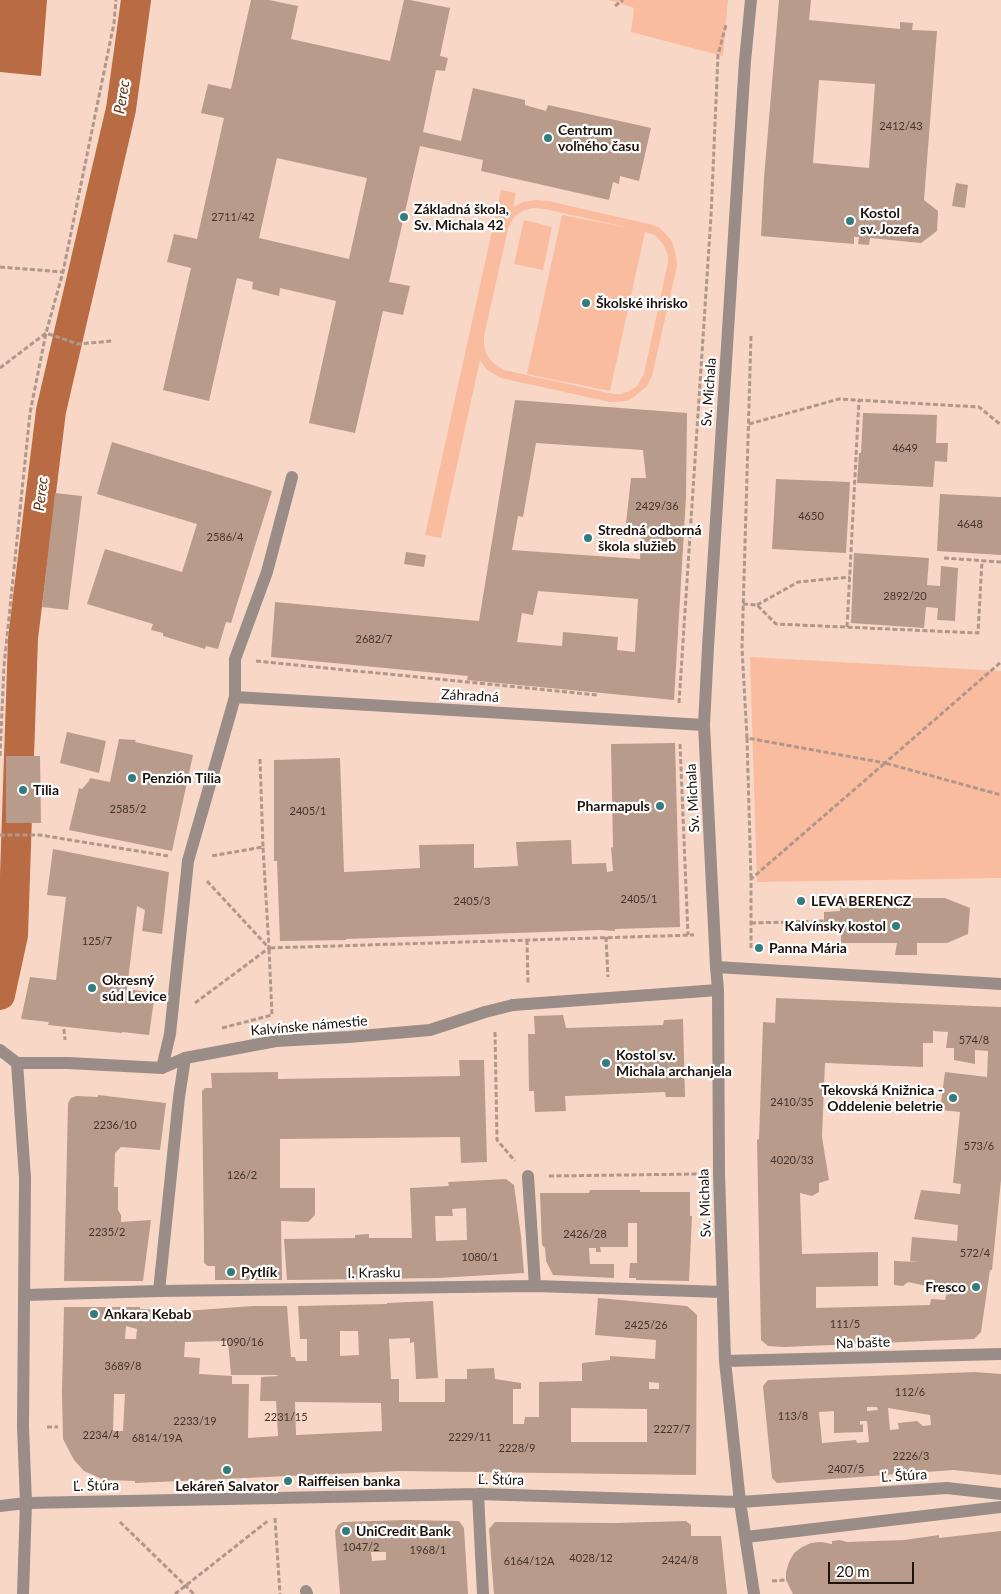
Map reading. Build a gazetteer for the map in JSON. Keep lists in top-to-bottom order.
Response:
{
  "streets": {
    "street": [
      "Sv. Michala",
      "Záhradná",
      "Kalvínske námestie",
      "I. Krasku",
      "Na bašte",
      "Ľ. Štúra"
    ]
  },
  "crossings": [
    ["Sv. Michala", "Záhradná"],
    ["Sv. Michala", "Kalvínske námestie"],
    ["Sv. Michala", "I. Krasku"],
    ["Sv. Michala", "Na bašte"],
    ["Sv. Michala", "Ľ. Štúra"]
  ],
  "water": ["Perec"],
  "places": [
    "Centrum voľného času",
    "Základná škola, Sv. Michala 42",
    "Kostol sv. Jozefa",
    "Školské ihrisko",
    "Stredná odborná škola služieb",
    "Penzión Tilia",
    "Tilia",
    "Pharmapuls",
    "LEVA BERENCZ",
    "Kalvínsky kostol",
    "Panna Mária",
    "Okresný súd Levice",
    "Kostol sv. Michala archanjela",
    "Tekovská Knižnica - Oddelenie beletrie",
    "Pytlík",
    "Fresco",
    "Ankara Kebab",
    "Lekáreň Salvator",
    "Raiffeisen banka",
    "UniCredit Bank"
  ],
  "house_numbers": [
    "2412/43",
    "2711/42",
    "4649",
    "2429/36",
    "4650",
    "4648",
    "2586/4",
    "2892/20",
    "2682/7",
    "2585/2",
    "2405/1",
    "2405/1",
    "2405/3",
    "125/7",
    "574/8",
    "2410/35",
    "2236/10",
    "573/6",
    "4020/33",
    "126/2",
    "2235/2",
    "2426/28",
    "572/4",
    "1080/1",
    "111/5",
    "2425/26",
    "1090/16",
    "3689/8",
    "112/6",
    "113/8",
    "2231/15",
    "2233/19",
    "2227/7",
    "2234/4",
    "2229/11",
    "6814/19A",
    "2228/9",
    "2226/3",
    "2407/5",
    "1047/2",
    "1968/1",
    "4028/12",
    "2424/8",
    "6164/12A"
  ],
  "scale_bar": "20 m"
}
